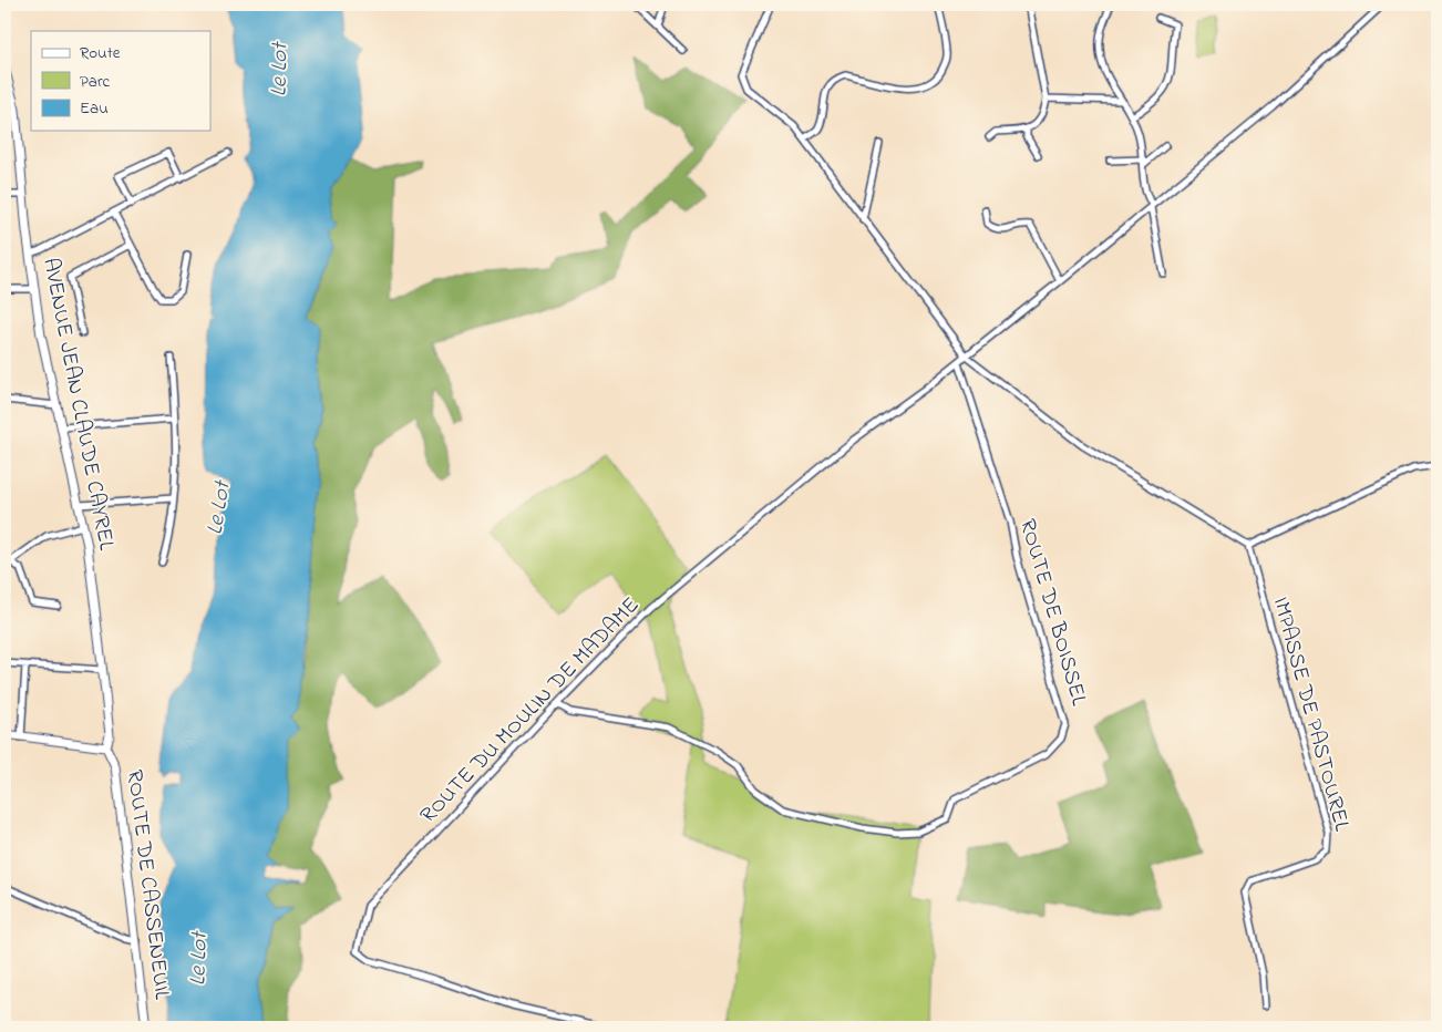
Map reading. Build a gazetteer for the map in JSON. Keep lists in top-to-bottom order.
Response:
{
  "streets": {
    "main road": ["AVENUE JEAN CLAUDE CAYREL", "ROUTE DE CASSENEUIL"],
    "street": ["ROUTE DE BOISSEL", "ROUTE DU MOULIN DE MADAME", "IMPASSE DE PASTOUREL"]
  },
  "crossings": [
    ["AVENUE JEAN CLAUDE CAYREL", "ROUTE DE CASSENEUIL"],
    ["ROUTE DE BOISSEL", "ROUTE DU MOULIN DE MADAME"]
  ],
  "water": ["Le Lot"],
  "legend": ["Route", "Parc", "Eau"]
}
